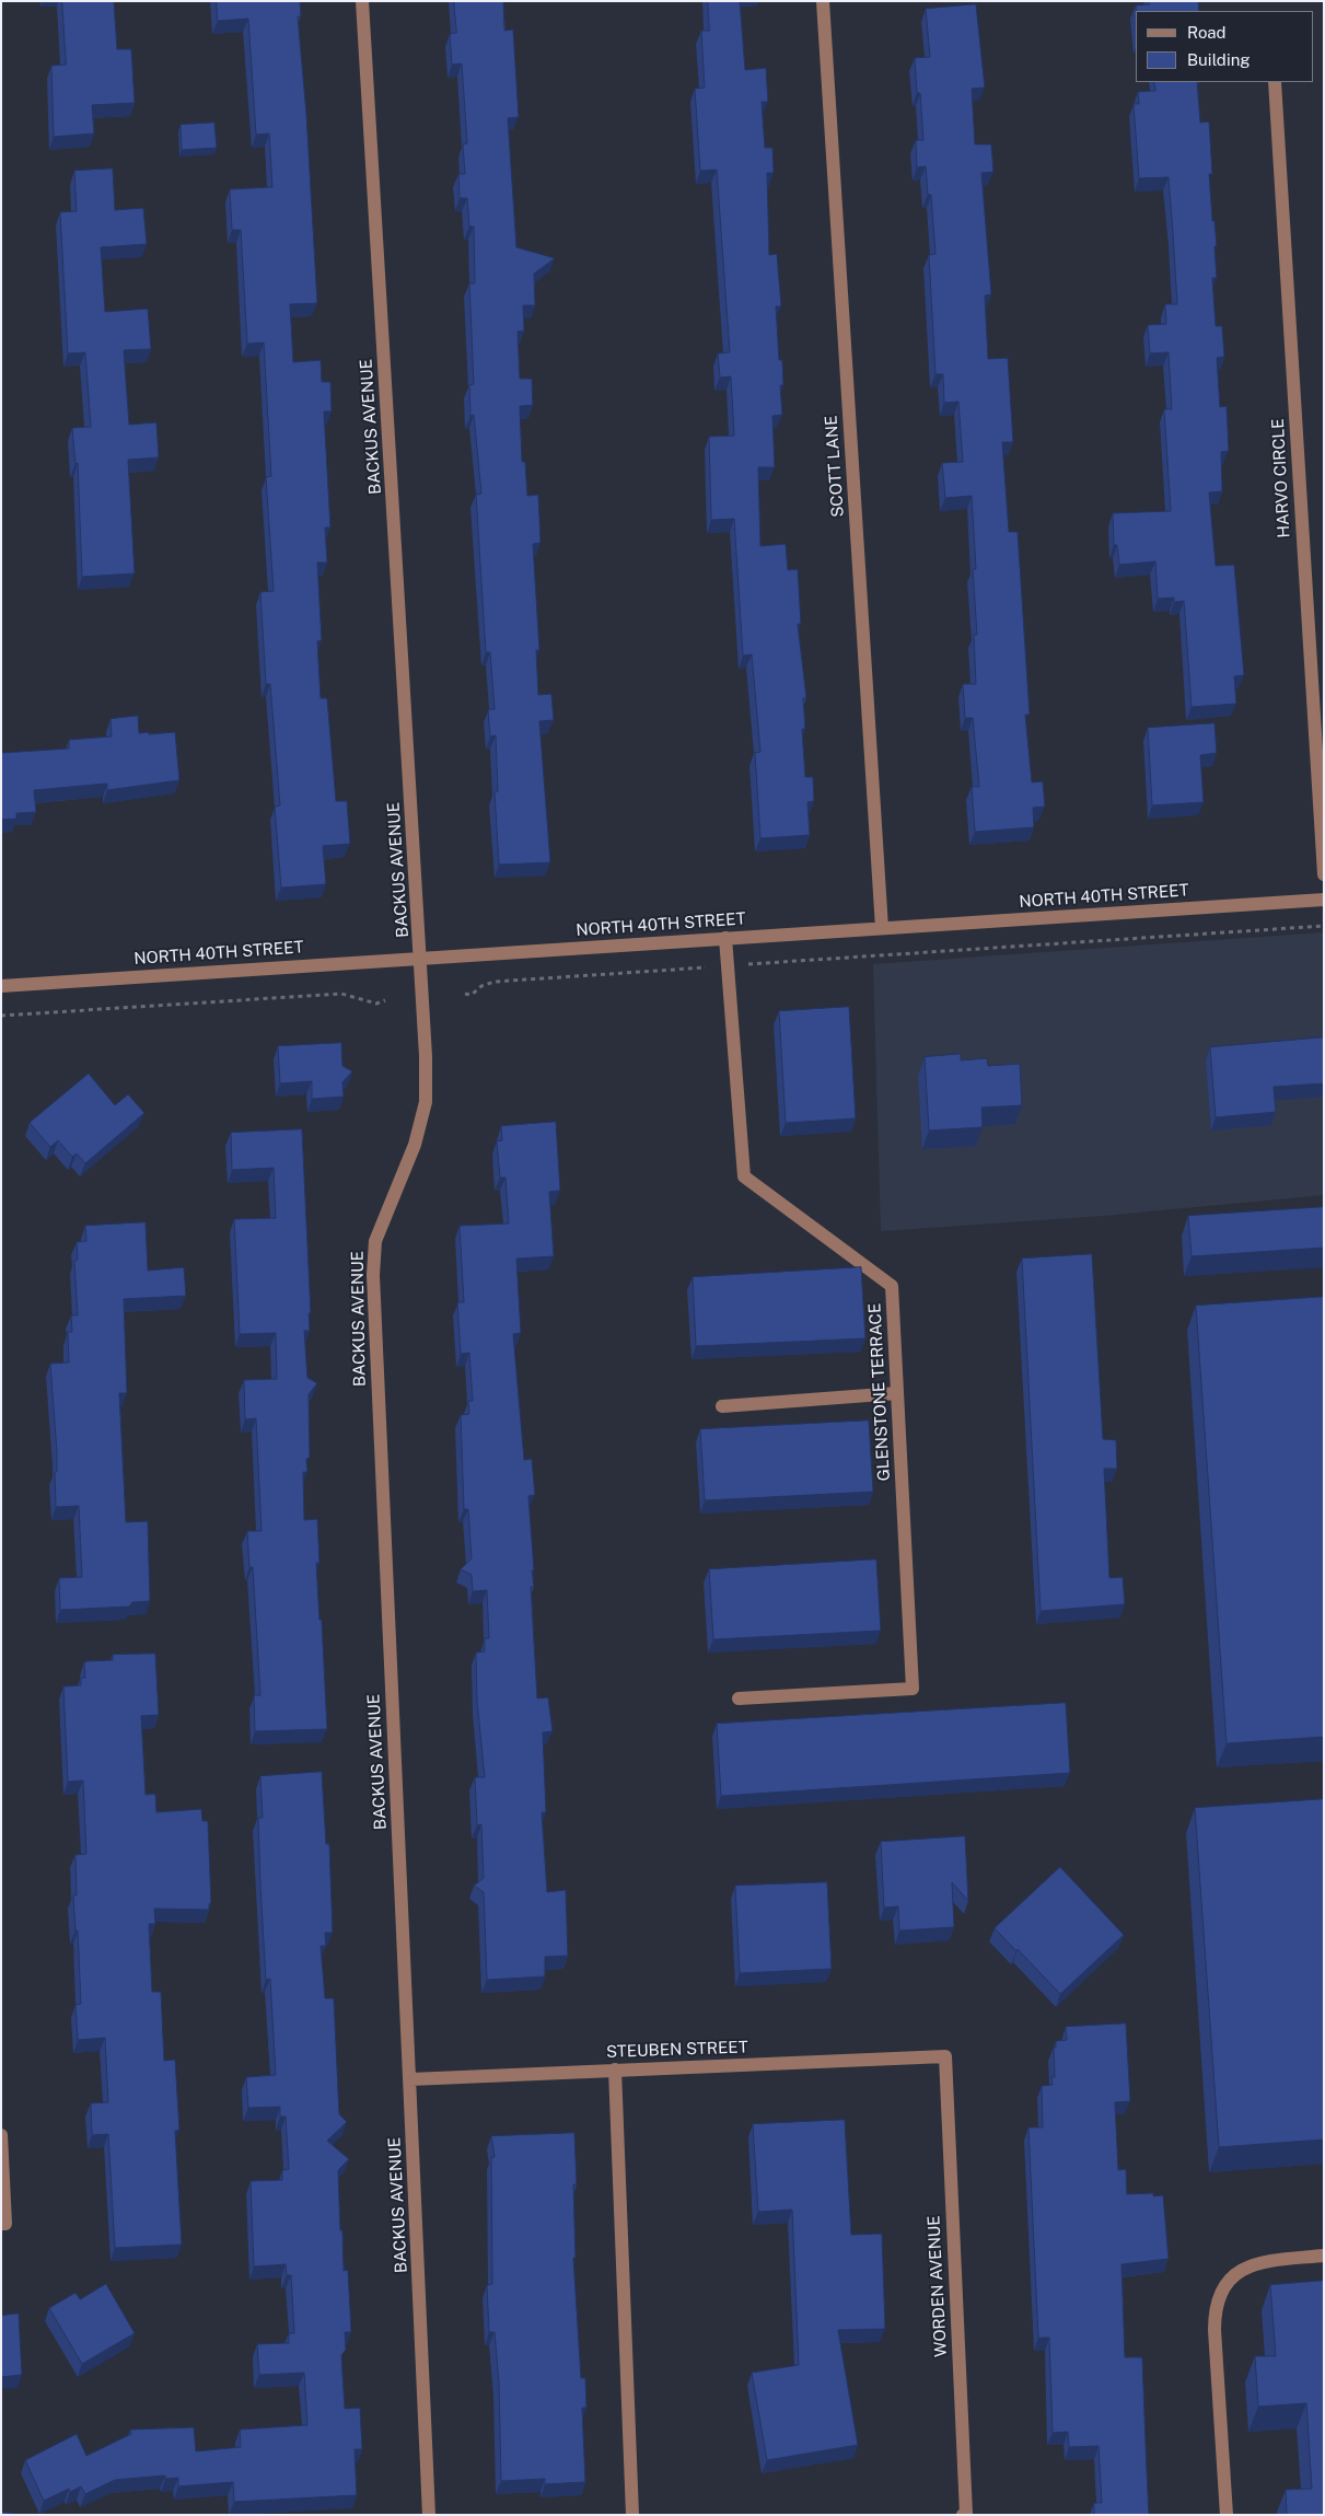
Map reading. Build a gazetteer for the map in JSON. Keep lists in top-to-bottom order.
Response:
{
  "streets": {
    "street": [
      "BACKUS AVENUE",
      "SCOTT LANE",
      "HARVO CIRCLE",
      "NORTH 40TH STREET",
      "GLENSTONE TERRACE",
      "STEUBEN STREET",
      "WORDEN AVENUE"
    ]
  },
  "crossings": [
    ["BACKUS AVENUE", "NORTH 40TH STREET"],
    ["BACKUS AVENUE", "STEUBEN STREET"],
    ["SCOTT LANE", "NORTH 40TH STREET"],
    ["NORTH 40TH STREET", "GLENSTONE TERRACE"],
    ["STEUBEN STREET", "WORDEN AVENUE"]
  ],
  "legend": ["Road", "Building"]
}
